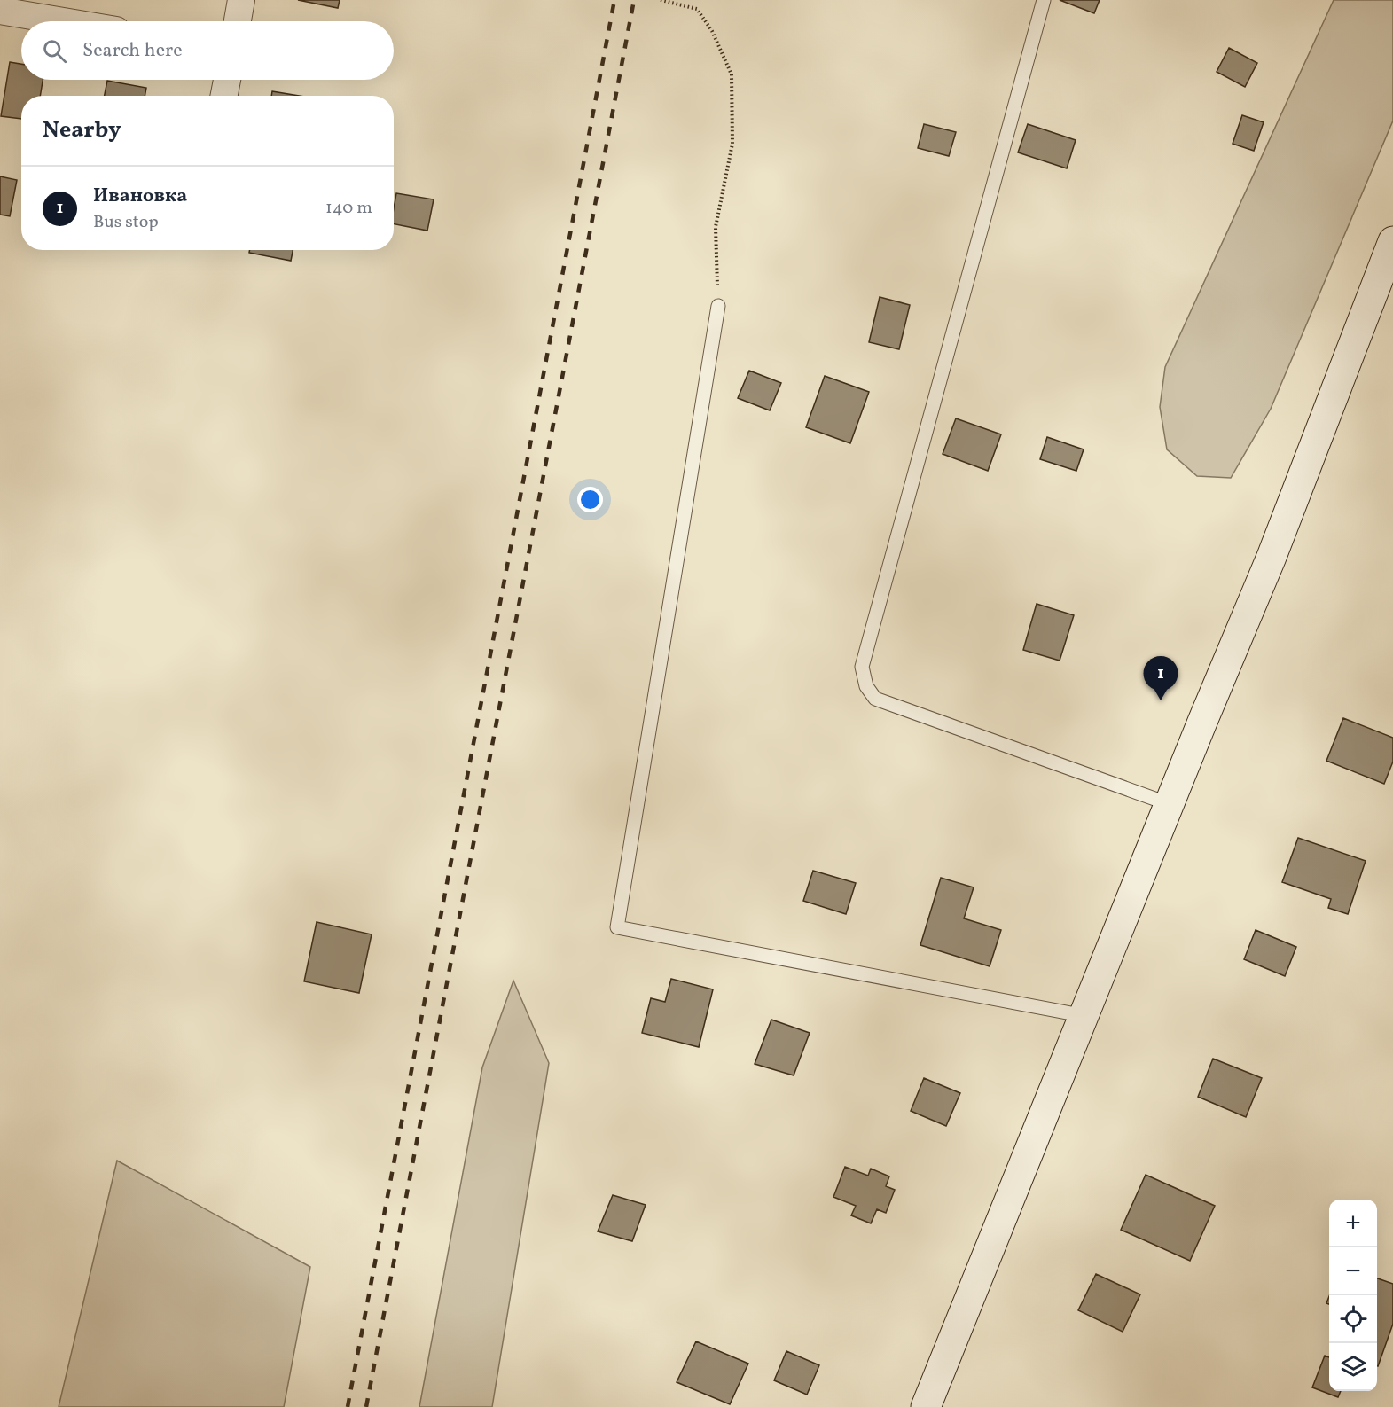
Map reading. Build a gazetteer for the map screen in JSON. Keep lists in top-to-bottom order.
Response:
{
  "page": {
    "search": "Search here",
    "heading": "Nearby",
    "list": [
      {
        "mark": "1",
        "name": "Ивановка",
        "note": "Bus stop",
        "value": "140 m"
      }
    ],
    "pins": "1",
    "map_buttons": ["+", "−"]
  }
}
